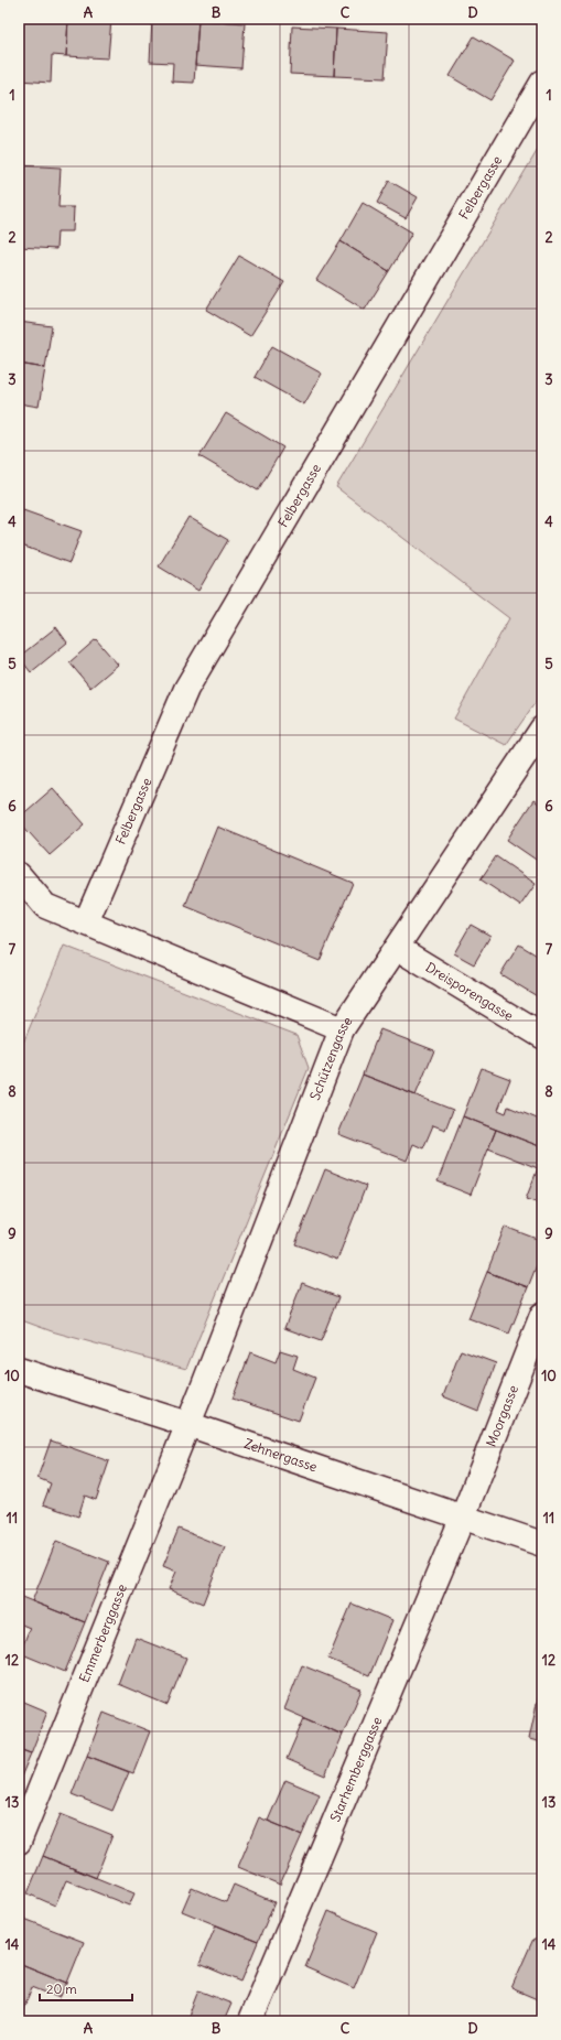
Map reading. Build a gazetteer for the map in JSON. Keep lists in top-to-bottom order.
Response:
{
  "streets": {
    "street": [
      "Felbergasse",
      "Dreisporengasse",
      "Schützengasse",
      "Moorgasse",
      "Zehnergasse",
      "Emmerberggasse",
      "Starhemberggasse"
    ]
  },
  "crossings": [
    ["Dreisporengasse", "Schützengasse"],
    ["Schützengasse", "Zehnergasse"],
    ["Schützengasse", "Emmerberggasse"],
    ["Moorgasse", "Zehnergasse"],
    ["Moorgasse", "Starhemberggasse"],
    ["Zehnergasse", "Emmerberggasse"],
    ["Zehnergasse", "Starhemberggasse"]
  ],
  "scale_bar": "20 m",
  "grid": {
    "columns": [
      "A",
      "B",
      "C",
      "D"
    ],
    "rows": [
      "1",
      "2",
      "3",
      "4",
      "5",
      "6",
      "7",
      "8",
      "9",
      "10",
      "11",
      "12",
      "13",
      "14"
    ]
  }
}
